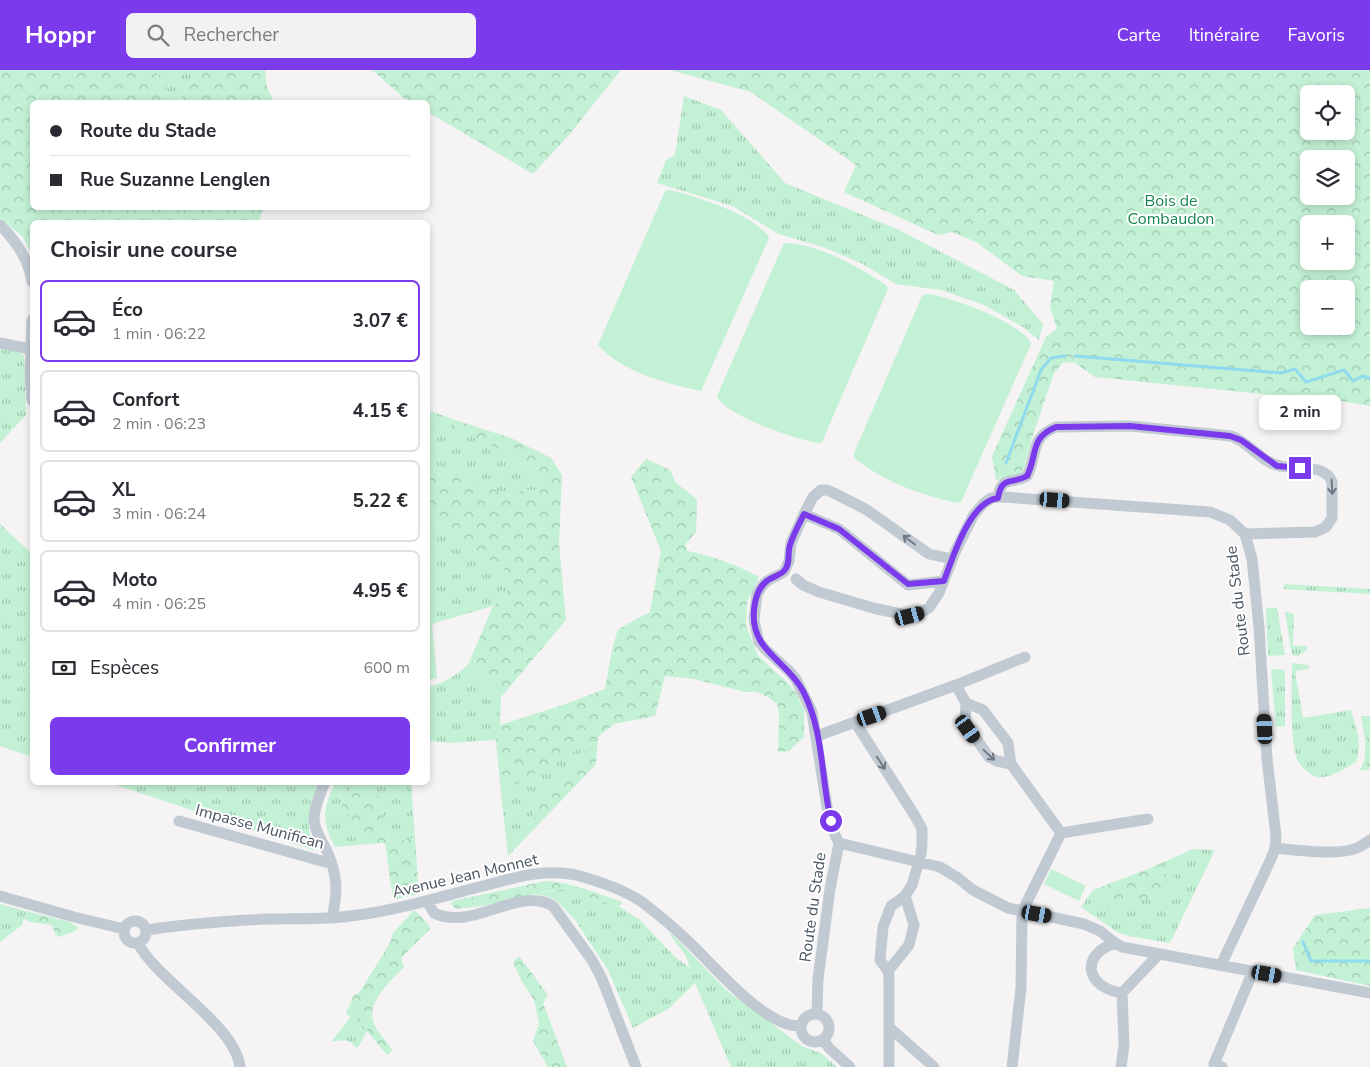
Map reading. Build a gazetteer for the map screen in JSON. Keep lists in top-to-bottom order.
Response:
{
  "streets": {
    "street": ["Route du Stade", "Impasse Munifican", "Avenue Jean Monnet"]
  },
  "crossings": [
    ["Route du Stade", "Avenue Jean Monnet"]
  ],
  "parks": ["Bois de Combaudon"],
  "page": {
    "header": "Hoppr",
    "search": "Rechercher",
    "nav": ["Carte", "Itinéraire", "Favoris"],
    "map_buttons": ["+", "−"],
    "banner": ["Route du Stade", "Rue Suzanne Lenglen"],
    "heading": "Choisir une course",
    "list": [
      {
        "name": "Éco",
        "note": "1 min · 06:22",
        "value": "3.07 €"
      },
      {
        "name": "Confort",
        "note": "2 min · 06:23",
        "value": "4.15 €"
      },
      {
        "name": "XL",
        "note": "3 min · 06:24",
        "value": "5.22 €"
      },
      {
        "name": "Moto",
        "note": "4 min · 06:25",
        "value": "4.95 €"
      }
    ],
    "bubble": "2 min",
    "pay": ["Espèces", "600 m"],
    "buttons": "Confirmer"
  }
}
